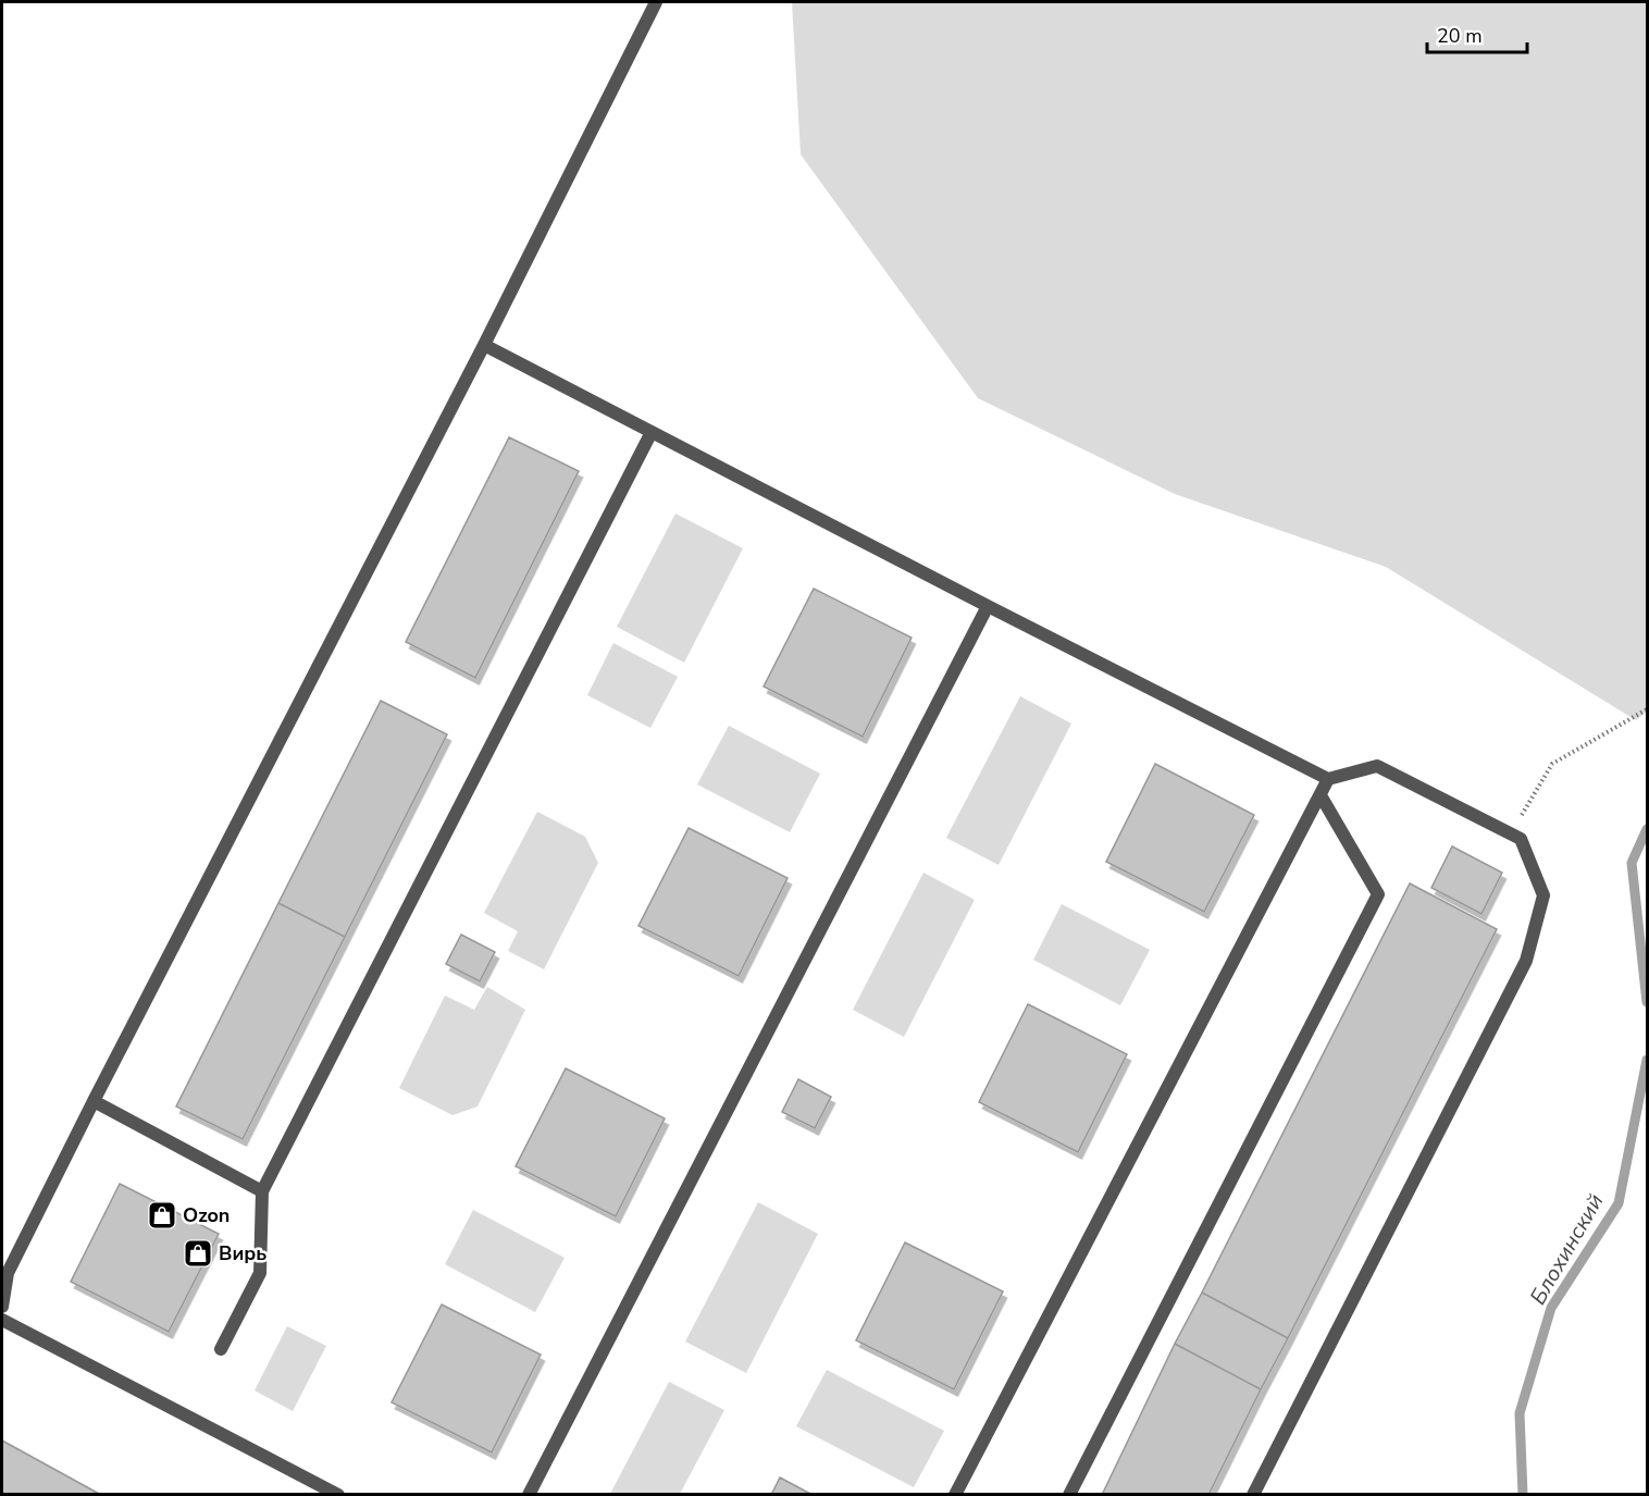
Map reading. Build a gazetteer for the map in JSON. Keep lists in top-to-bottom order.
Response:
{
  "water": ["Блохинский"],
  "places": {
    "shop": ["Ozon", "Вирь"]
  },
  "scale_bar": "20 m"
}
